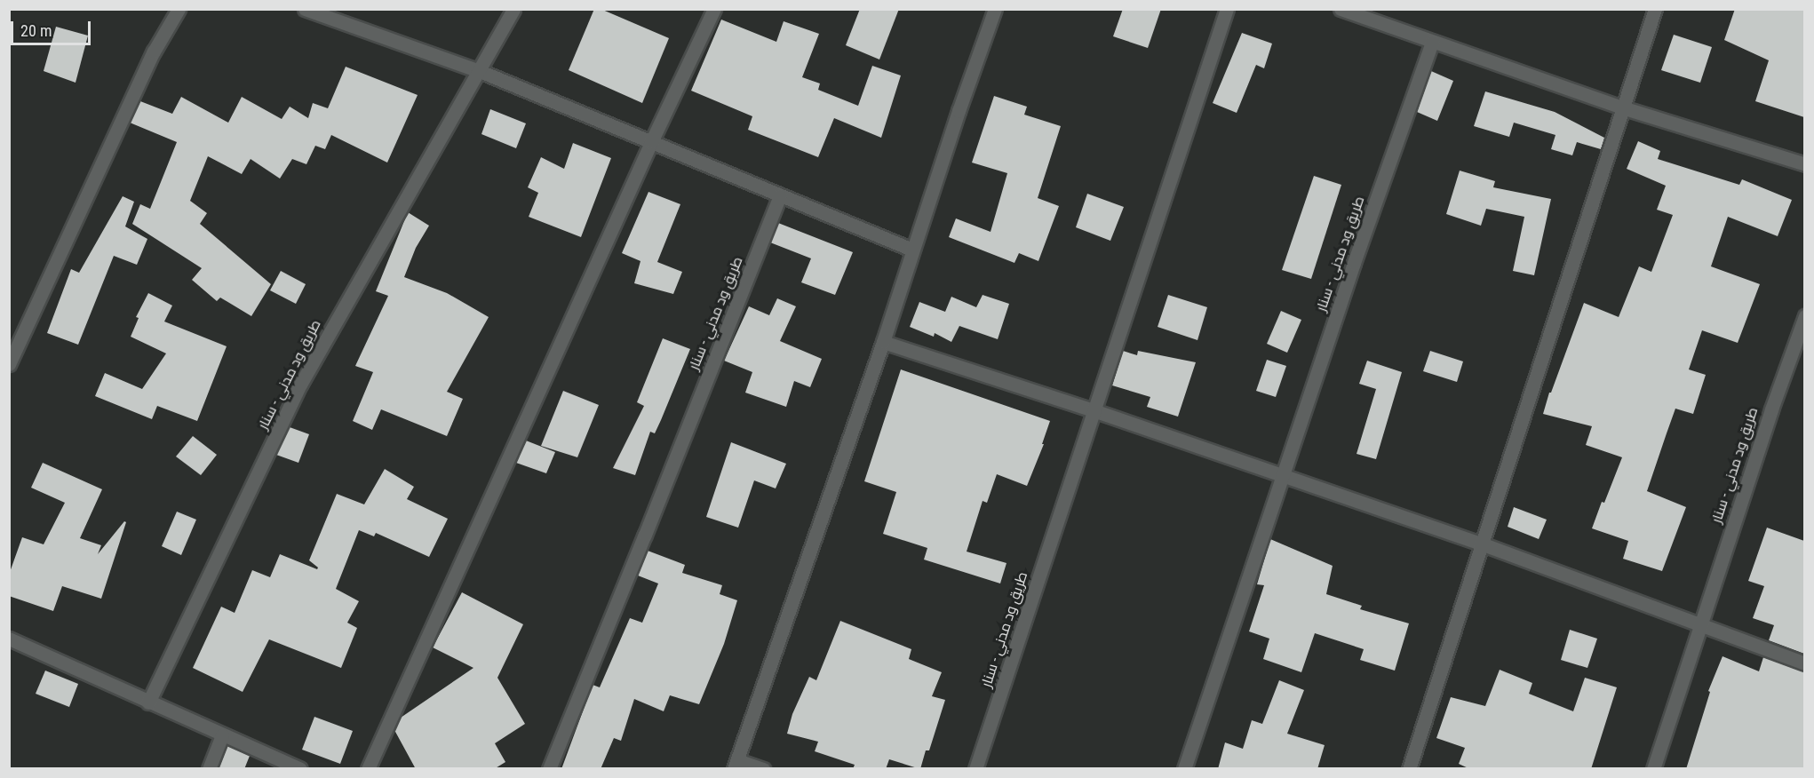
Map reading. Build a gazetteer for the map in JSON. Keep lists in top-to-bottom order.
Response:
{
  "streets": {
    "street": ["طريق ود مدني - سنار"]
  },
  "scale_bar": "20 m"
}
